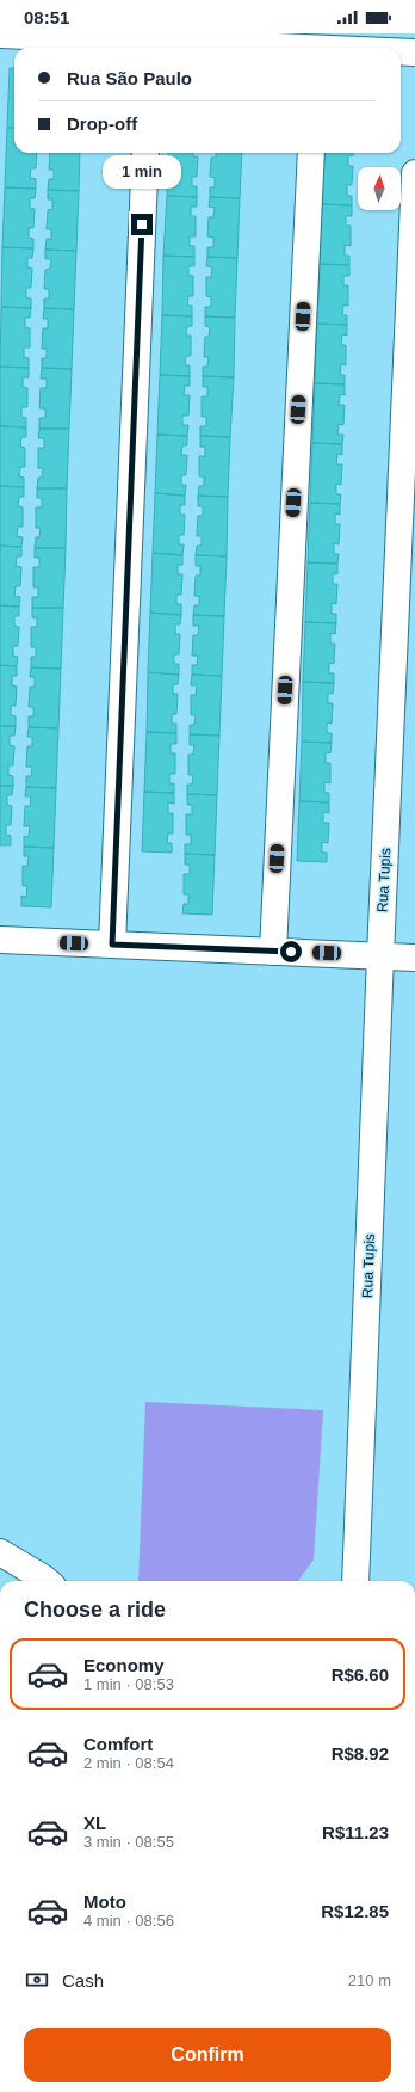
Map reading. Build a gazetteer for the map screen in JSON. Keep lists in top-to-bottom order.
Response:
{
  "streets": {
    "street": ["Rua Tupis"]
  },
  "north": "top",
  "page": {
    "status": "08:51",
    "banner": ["Rua São Paulo", "Drop-off"],
    "bubble": "1 min",
    "heading": "Choose a ride",
    "list": [
      {
        "name": "Economy",
        "note": "1 min · 08:53",
        "value": "R$6.60"
      },
      {
        "name": "Comfort",
        "note": "2 min · 08:54",
        "value": "R$8.92"
      },
      {
        "name": "XL",
        "note": "3 min · 08:55",
        "value": "R$11.23"
      },
      {
        "name": "Moto",
        "note": "4 min · 08:56",
        "value": "R$12.85"
      }
    ],
    "pay": ["Cash", "210 m"],
    "buttons": "Confirm"
  }
}
